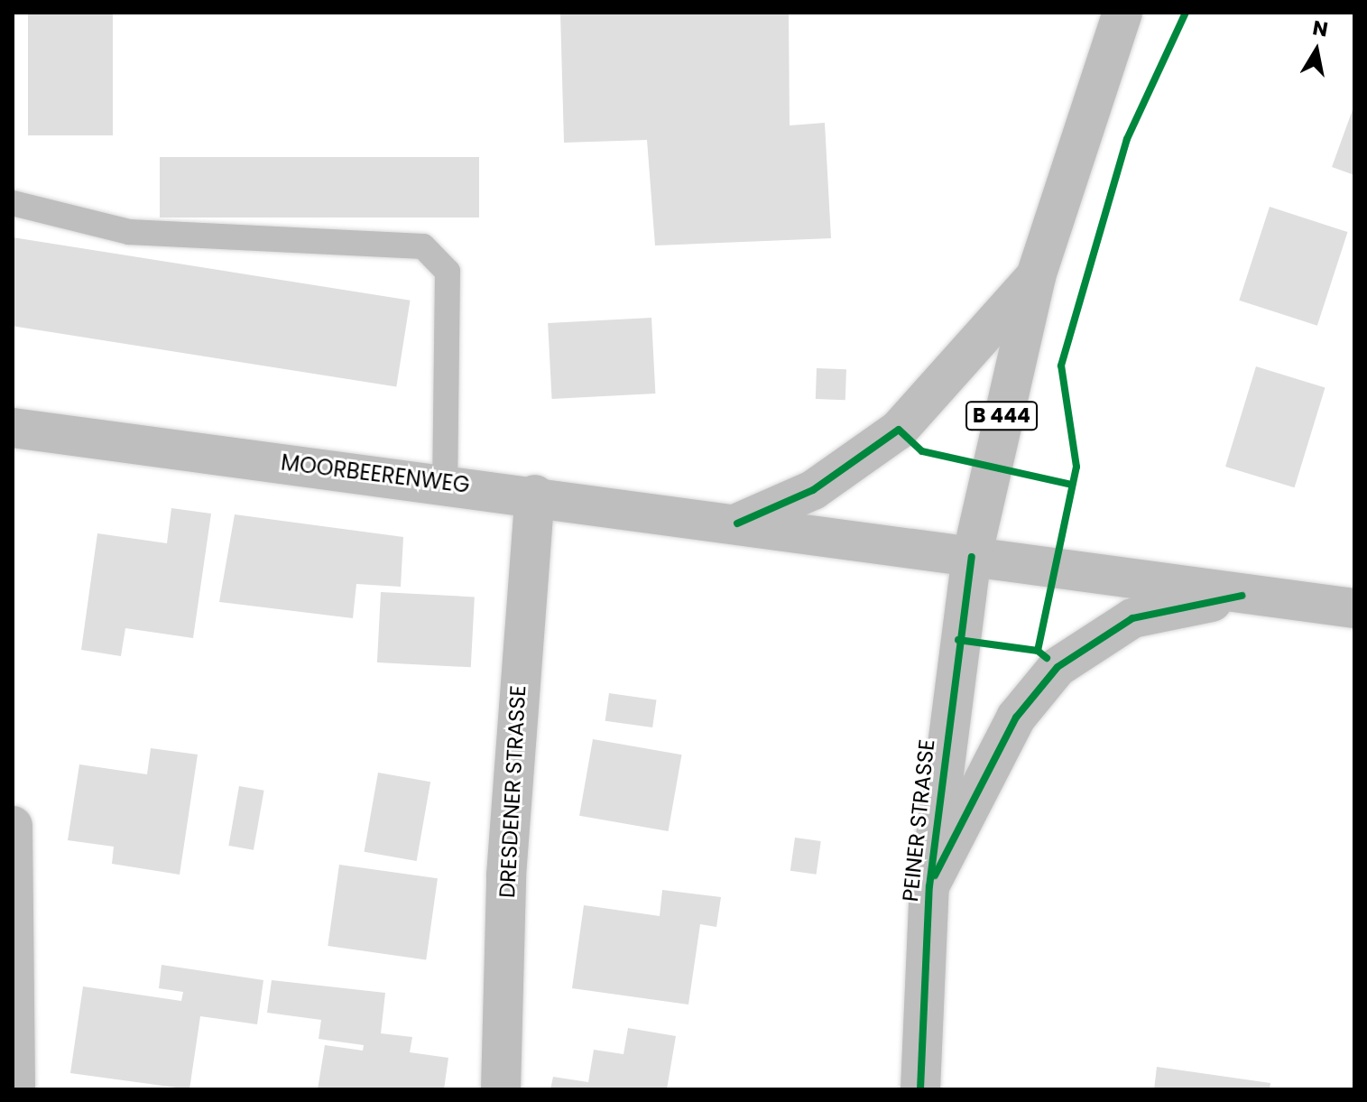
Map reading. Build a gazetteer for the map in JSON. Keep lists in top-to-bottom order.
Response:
{
  "streets": {
    "street": [
      "B 444",
      "MOORBEERENWEG",
      "DRESDENER STRASSE",
      "PEINER STRASSE"
    ]
  },
  "crossings": [
    ["B 444", "MOORBEERENWEG"],
    ["B 444", "PEINER STRASSE"],
    ["MOORBEERENWEG", "DRESDENER STRASSE"],
    ["MOORBEERENWEG", "PEINER STRASSE"]
  ],
  "north": "top"
}
